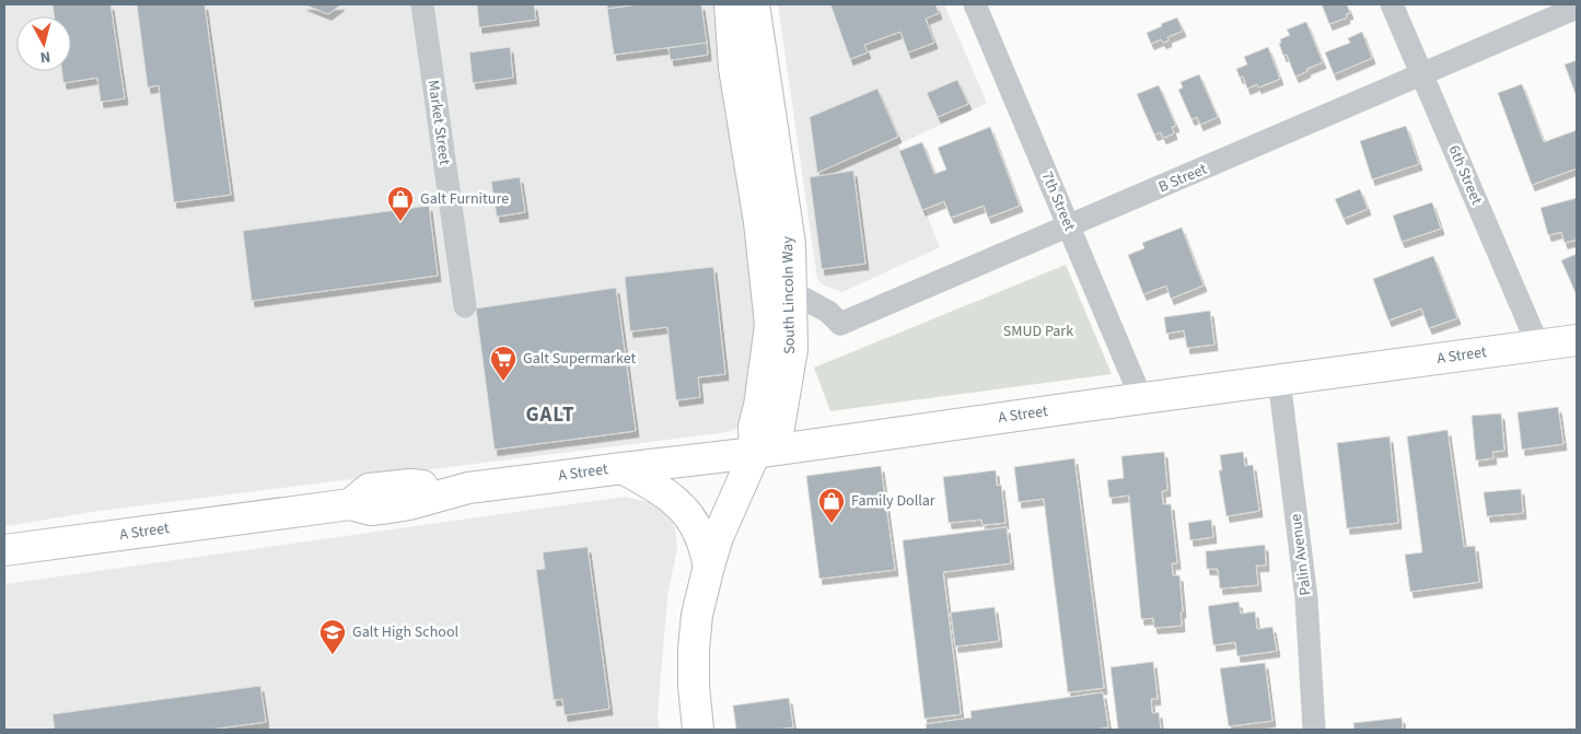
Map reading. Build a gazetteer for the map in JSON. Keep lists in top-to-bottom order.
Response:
{
  "streets": {
    "main road": ["South Lincoln Way", "A Street"],
    "street": [
      "Market Street",
      "6th Street",
      "B Street",
      "7th Street",
      "Palin Avenue"
    ]
  },
  "crossings": [
    ["6th Street", "B Street"],
    ["6th Street", "A Street"],
    ["B Street", "7th Street"],
    ["B Street", "South Lincoln Way"],
    ["7th Street", "A Street"],
    ["South Lincoln Way", "A Street"],
    ["A Street", "Palin Avenue"]
  ],
  "districts": ["GALT"],
  "parks": ["SMUD Park"],
  "places": {
    "shop": ["Galt Furniture", "Family Dollar"],
    "supermarket": ["Galt Supermarket"],
    "school or university": ["Galt High School"]
  },
  "north": "bottom"
}
